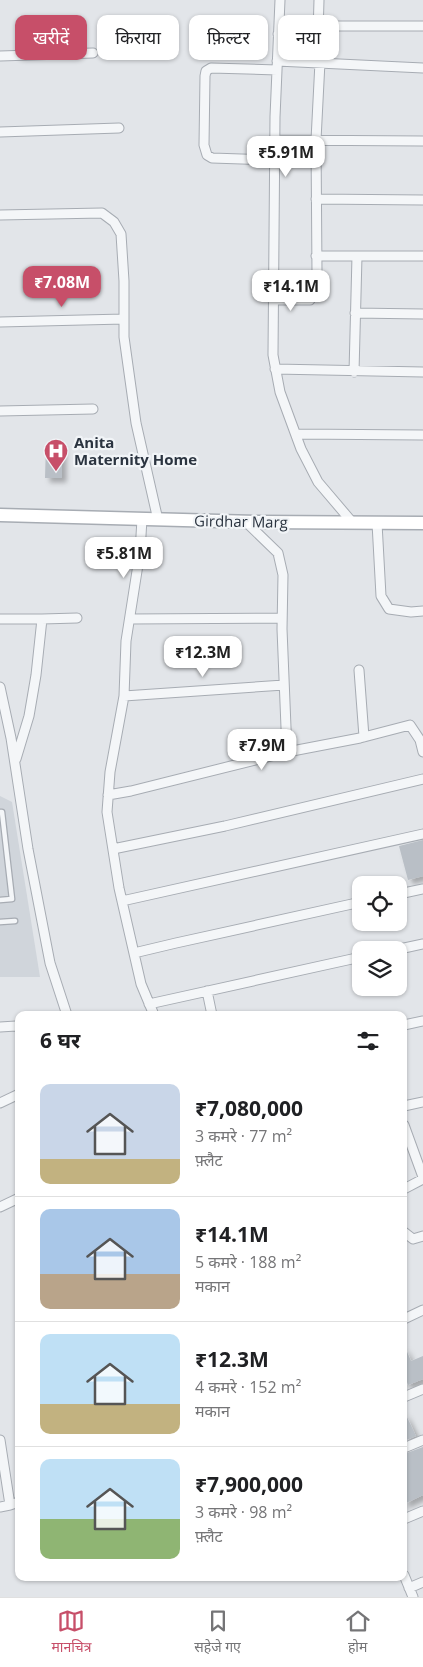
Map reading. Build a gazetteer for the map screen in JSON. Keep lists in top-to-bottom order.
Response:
{
  "streets": {
    "street": ["Girdhar Marg"]
  },
  "places": {
    "hospital": ["Anita Maternity Home"]
  },
  "page": {
    "chip": [
      "खरीदें",
      "किराया",
      "फ़िल्टर",
      "नया"
    ],
    "price": [
      "₹5.91M",
      "₹7.08M",
      "₹14.1M",
      "₹5.81M",
      "₹12.3M",
      "₹7.9M"
    ],
    "heading": "6 घर",
    "list": [
      {
        "name": "₹7,080,000",
        "note": "3 कमरे · 77 m² · फ़्लैट"
      },
      {
        "name": "₹14.1M",
        "note": "5 कमरे · 188 m² · मकान"
      },
      {
        "name": "₹12.3M",
        "note": "4 कमरे · 152 m² · मकान"
      },
      {
        "name": "₹7,900,000",
        "note": "3 कमरे · 98 m² · फ़्लैट"
      }
    ],
    "tabs": ["मानचित्र", "सहेजे गए", "होम"]
  }
}
